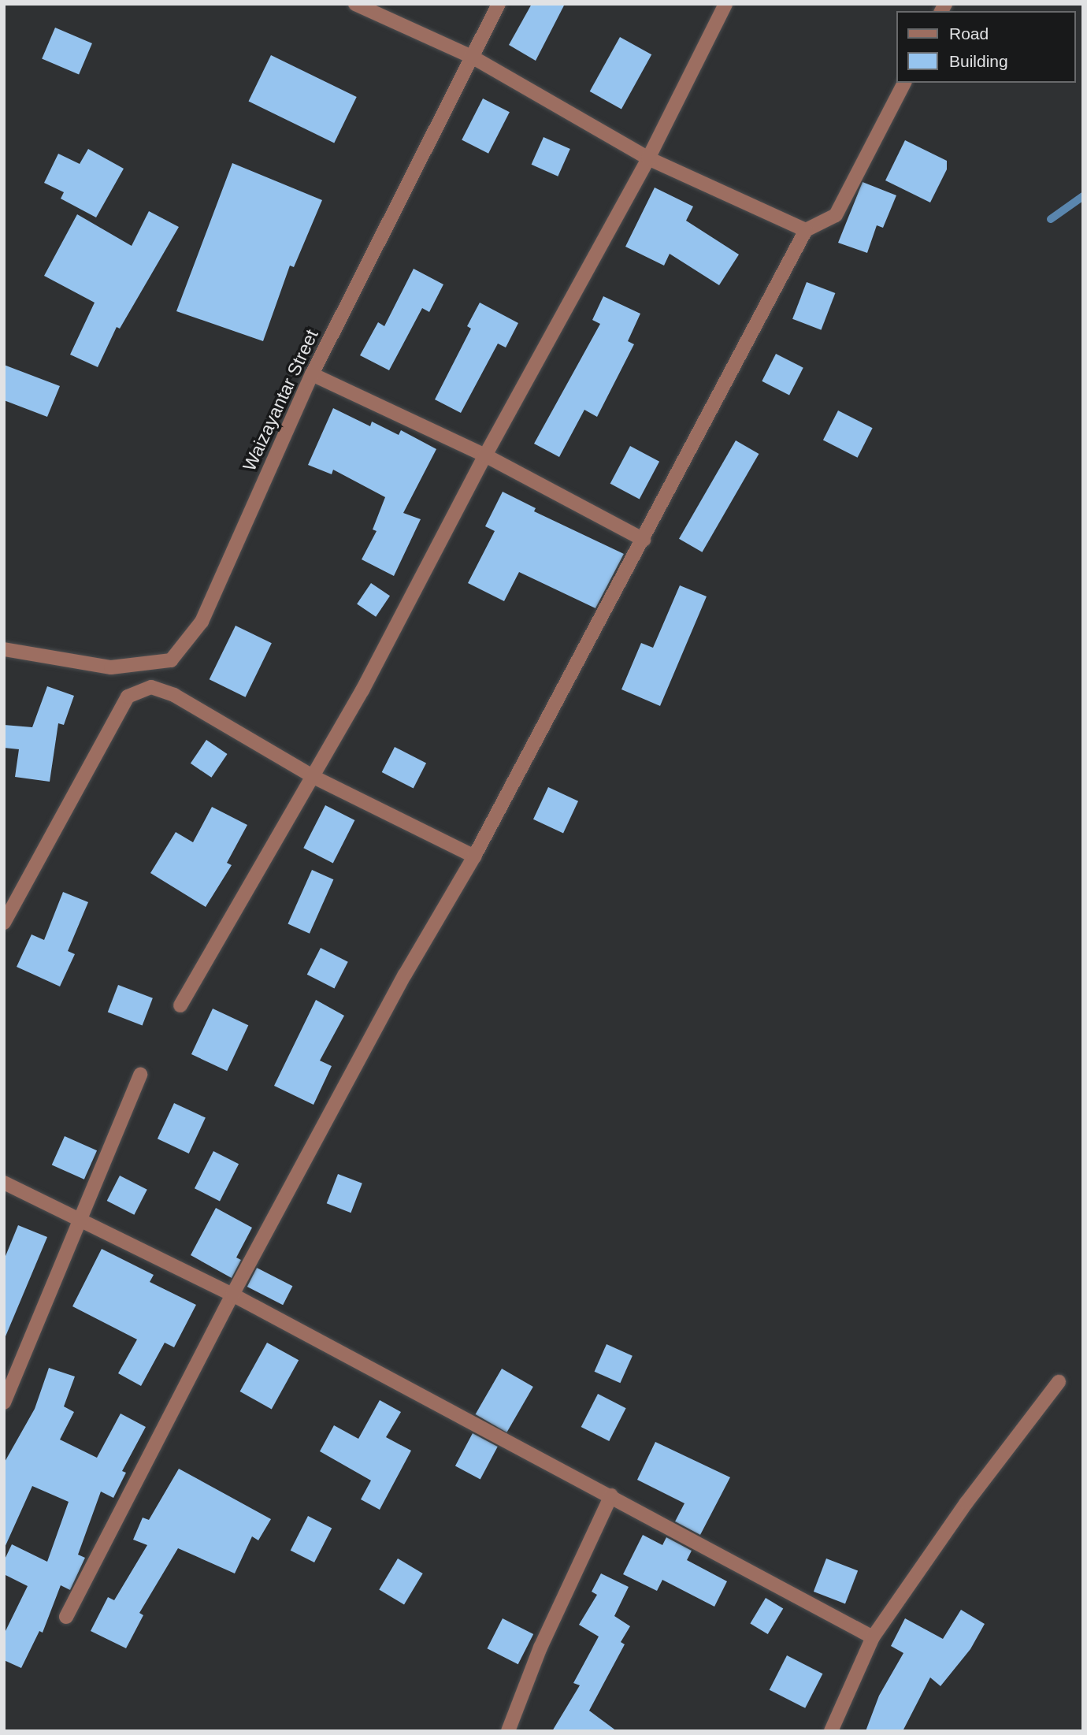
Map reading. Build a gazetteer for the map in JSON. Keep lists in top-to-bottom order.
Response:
{
  "streets": {
    "street": ["Waizayantar Street"]
  },
  "legend": ["Road", "Building"]
}
